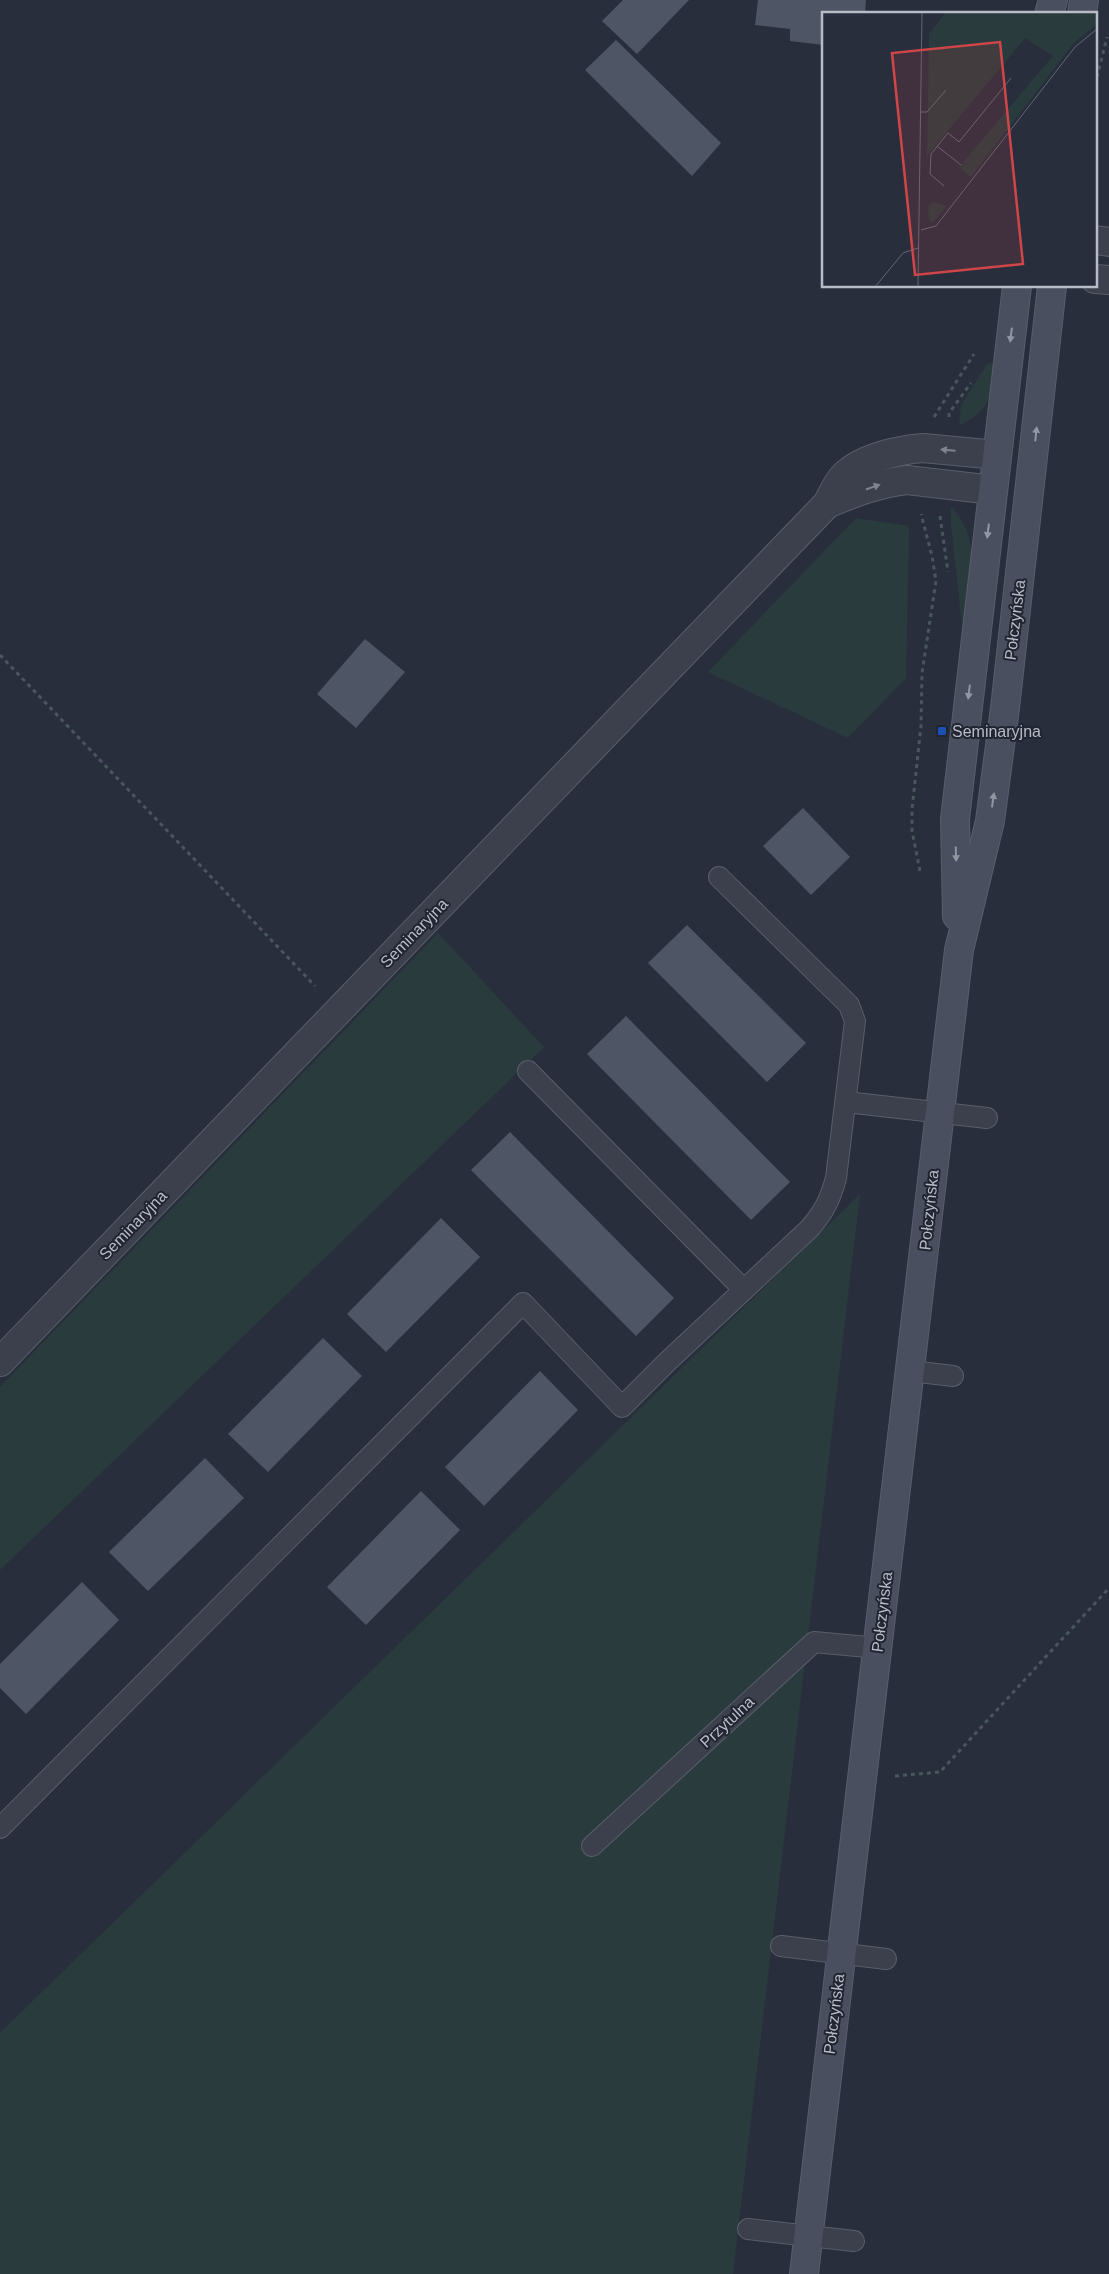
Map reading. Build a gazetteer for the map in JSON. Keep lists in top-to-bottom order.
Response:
{
  "streets": {
    "main road": ["Połczyńska"],
    "street": ["Seminaryjna"],
    "lane": ["Przytulna"]
  },
  "crossings": [
    ["Połczyńska", "Seminaryjna"],
    ["Połczyńska", "Przytulna"]
  ],
  "places": {
    "transit": ["Seminaryjna"]
  }
}
